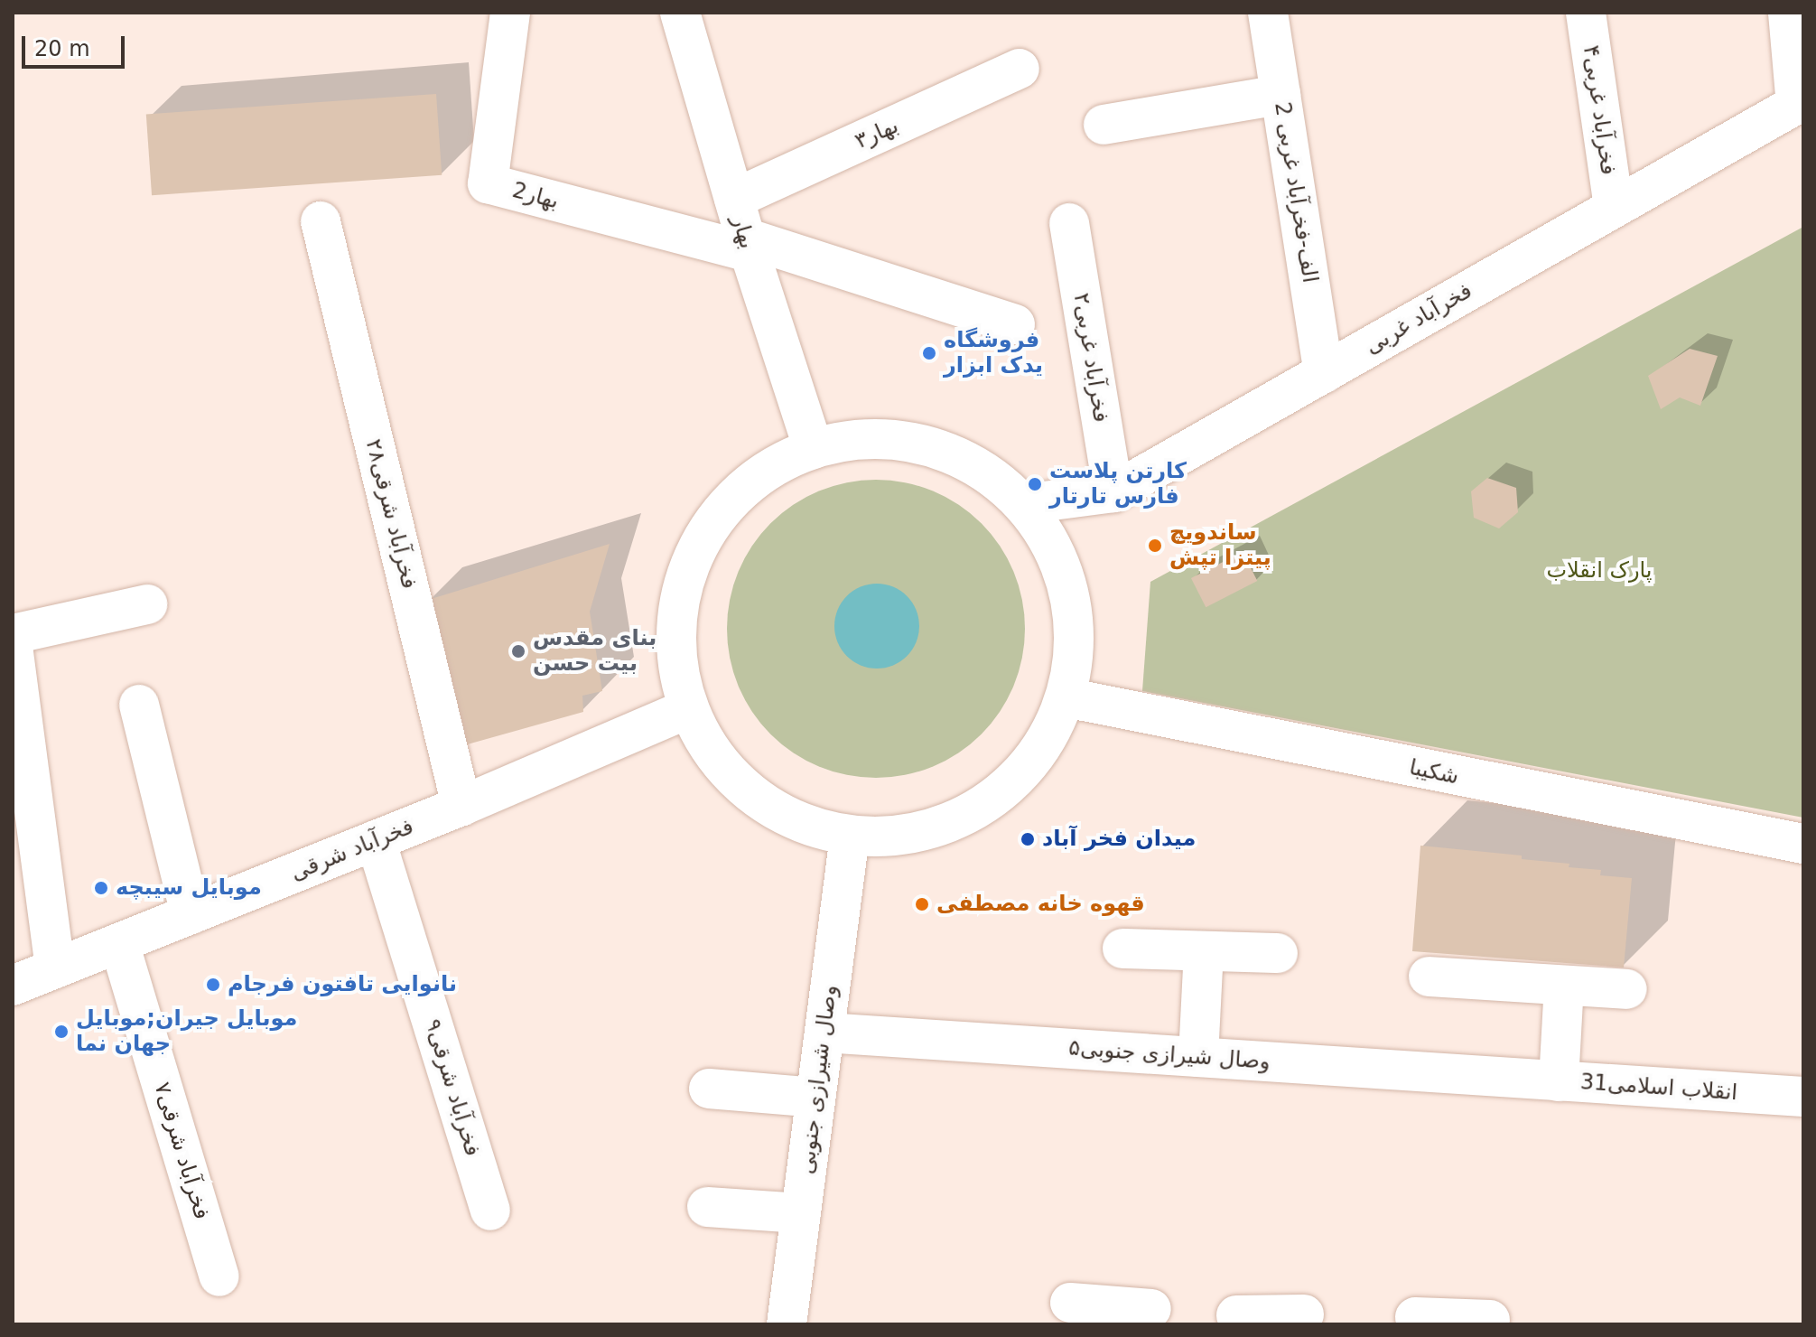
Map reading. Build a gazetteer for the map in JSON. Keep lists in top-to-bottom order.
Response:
{
  "streets": {
    "street": [
      "۴فخرآباد غربی",
      "بهار۳",
      "2 الف-فخرآباد غربی",
      "2بهار",
      "بهار",
      "فخرآباد غربی",
      "۲فخرآباد غربی",
      "فخرآباد شرقی۲۸",
      "شکیبا",
      "فخرآباد شرقی",
      "۵وصال شیرازی جنوبی",
      "وصال شیرازی جنوبی",
      "فخرآباد شرقی۹",
      "31انقلاب اسلامی",
      "فخرآباد شرقی۷"
    ]
  },
  "crossings": [
    ["۴فخرآباد غربی", "فخرآباد غربی"],
    ["بهار۳", "بهار"],
    ["2 الف-فخرآباد غربی", "فخرآباد غربی"],
    ["2بهار", "بهار"],
    ["فخرآباد غربی", "۲فخرآباد غربی"],
    ["فخرآباد شرقی۲۸", "فخرآباد شرقی"],
    ["فخرآباد شرقی", "فخرآباد شرقی۹"],
    ["فخرآباد شرقی", "فخرآباد شرقی۷"],
    ["۵وصال شیرازی جنوبی", "وصال شیرازی جنوبی"],
    ["۵وصال شیرازی جنوبی", "31انقلاب اسلامی"]
  ],
  "parks": ["پارک انقلاب"],
  "places": [
    "فروشگاه یدک ابزار",
    "کارتن پلاست فارس تارتار",
    "ساندویچ پیتزا تپش",
    "بنای مقدس بیت حسن",
    "میدان فخر آباد",
    "موبایل سیبچه",
    "قهوه خانه مصطفی",
    "نانوایی تافتون فرجام",
    "موبایل جیران;موبایل جهان نما"
  ],
  "scale_bar": "20 m"
}
